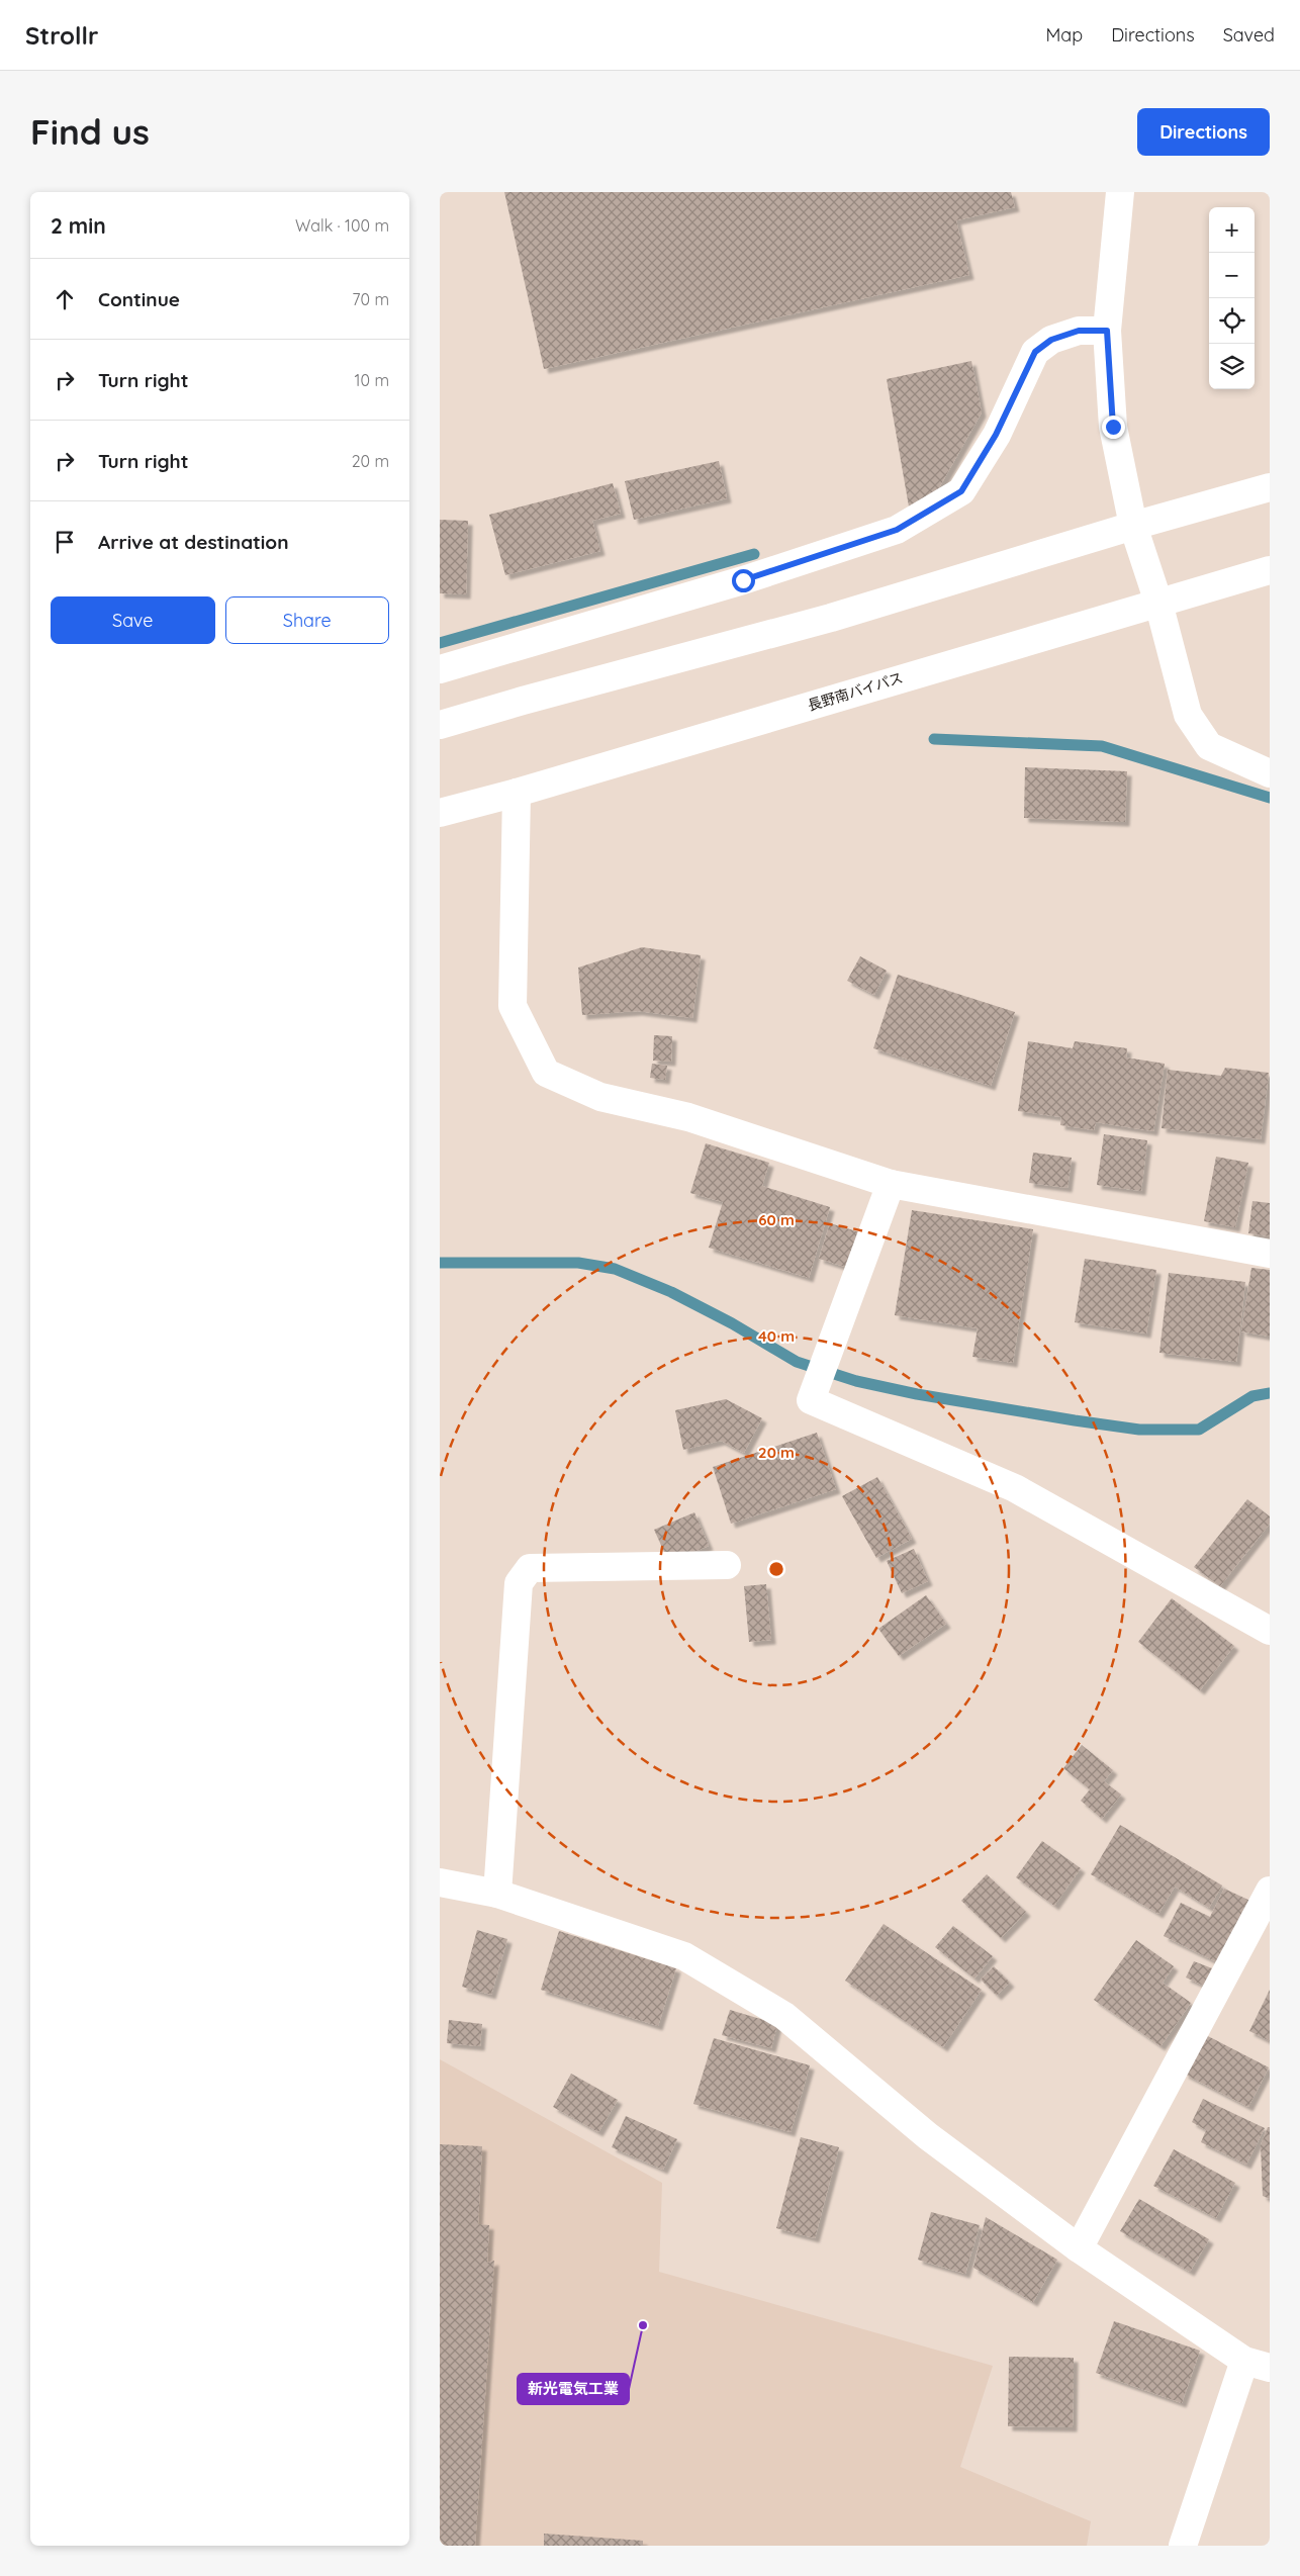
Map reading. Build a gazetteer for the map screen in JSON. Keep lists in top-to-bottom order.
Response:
{
  "streets": {
    "main road": ["長野南バイパス"]
  },
  "places": ["新光電気工業"],
  "page": {
    "header": "Strollr",
    "nav": ["Map", "Directions", "Saved"],
    "buttons": [
      "Directions",
      ["Save", "Share"]
    ],
    "title": "Find us",
    "heading": ["2 min", "Walk · 100 m"],
    "map_buttons": ["+", "−"],
    "list": [
      ["Continue", "70 m"],
      ["Turn right", "10 m"],
      ["Turn right", "20 m"],
      "Arrive at destination"
    ]
  },
  "rings": ["60 m", "40 m", "20 m"]
}
